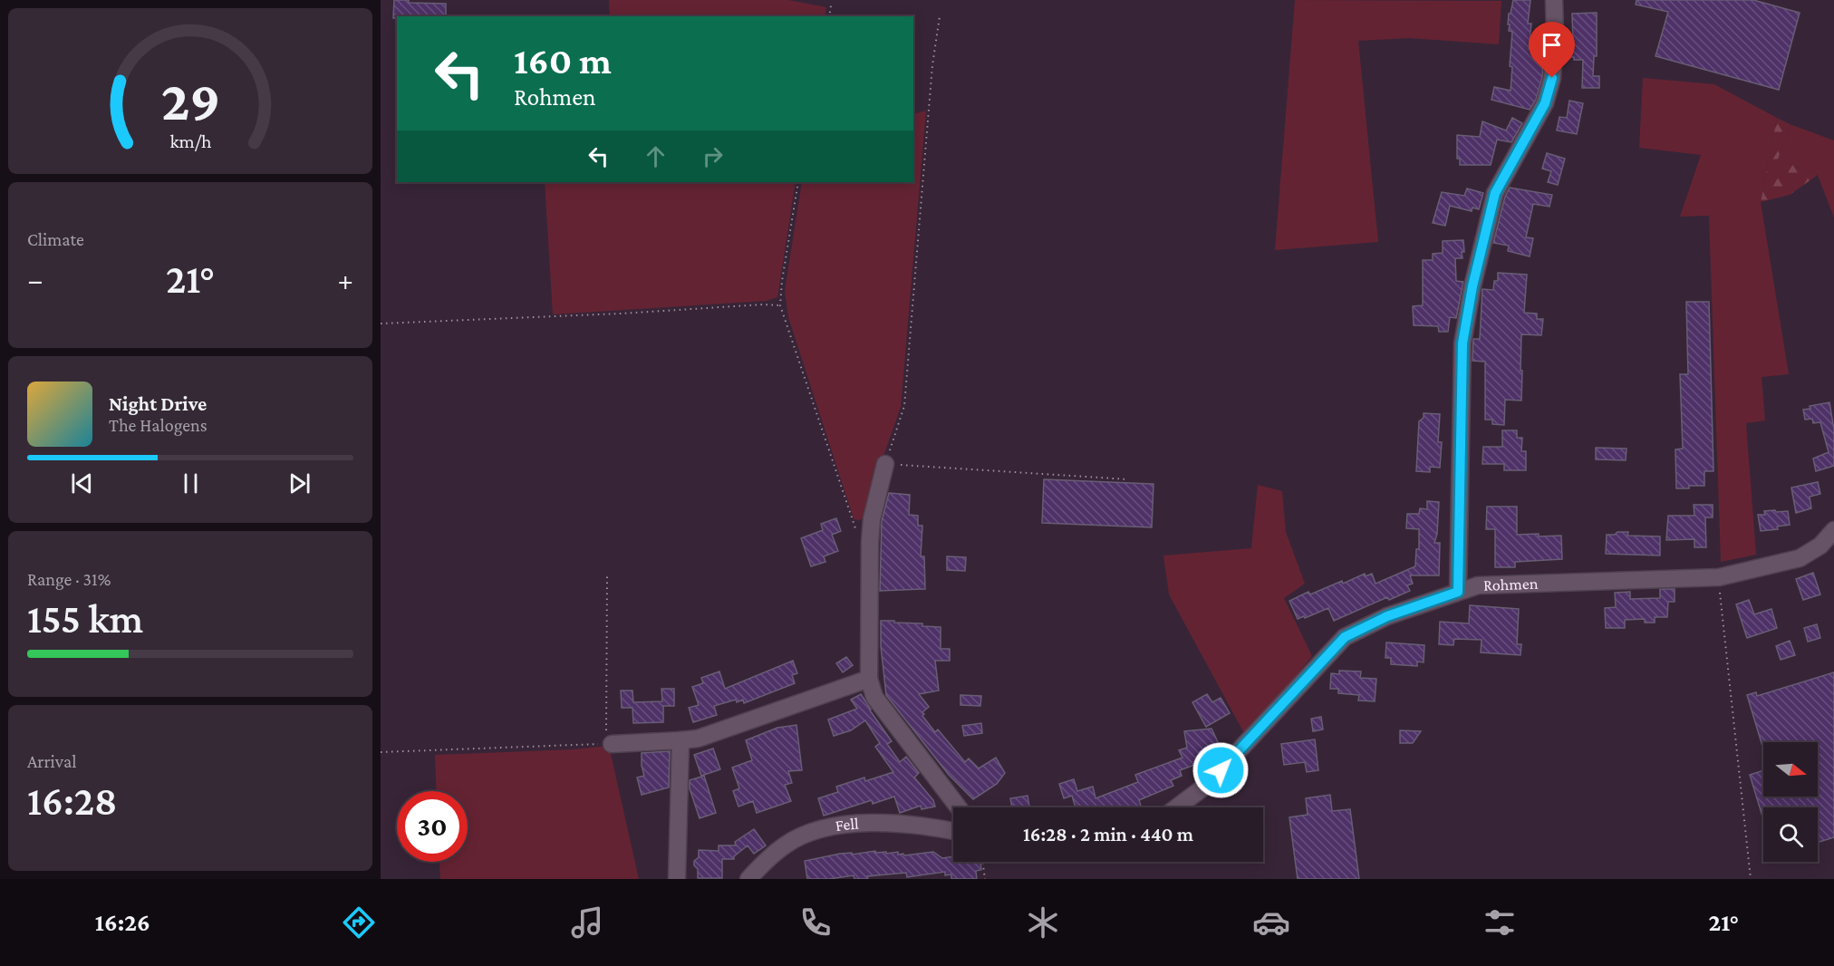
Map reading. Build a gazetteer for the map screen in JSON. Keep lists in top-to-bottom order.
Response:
{
  "streets": {
    "street": ["Rohmen", "Fell"]
  },
  "north": "right",
  "page": {
    "turn": ["160 m", "Rohmen"],
    "tile": [
      "Climate",
      ["Range · 31%", "155 km"],
      ["Arrival", "16:28"]
    ],
    "heat": ["−", "21°", "+"],
    "song": ["Night Drive", "The Halogens"],
    "limit": "30",
    "trip": "16:28 · 2 min · 440 m",
    "tabs": ["16:26", "21°"],
    "gauge": ["29", "km/h"]
  }
}
